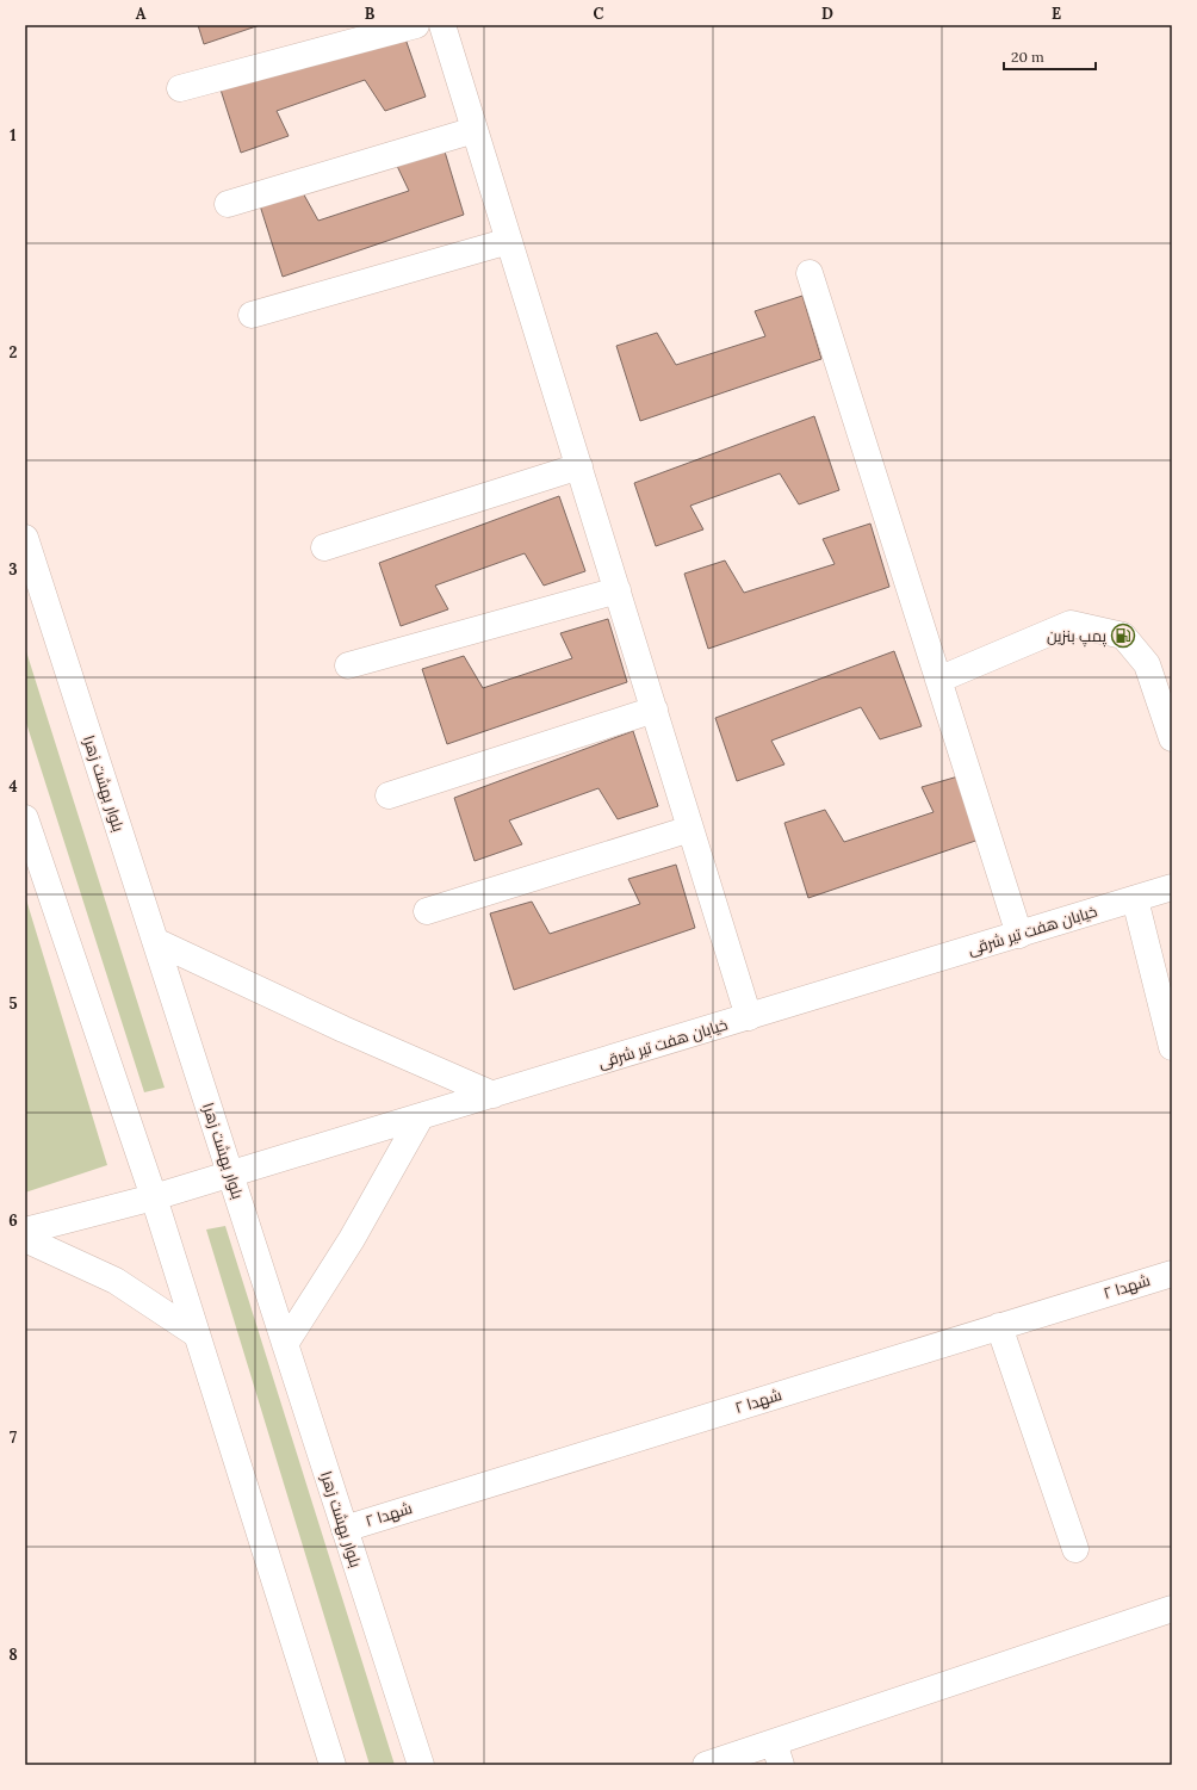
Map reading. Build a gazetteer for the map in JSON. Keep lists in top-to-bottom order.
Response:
{
  "streets": {
    "street": ["بلوار بهشت زهرا", "خیابان هفت تیر شرقی", "شهدا ۲"]
  },
  "crossings": [
    ["بلوار بهشت زهرا", "خیابان هفت تیر شرقی"],
    ["بلوار بهشت زهرا", "شهدا ۲"]
  ],
  "places": {
    "fuel station": ["پمپ بنزین"]
  },
  "scale_bar": "20 m",
  "grid": {
    "columns": [
      "A",
      "B",
      "C",
      "D",
      "E"
    ],
    "rows": [
      "1",
      "2",
      "3",
      "4",
      "5",
      "6",
      "7",
      "8"
    ]
  }
}
